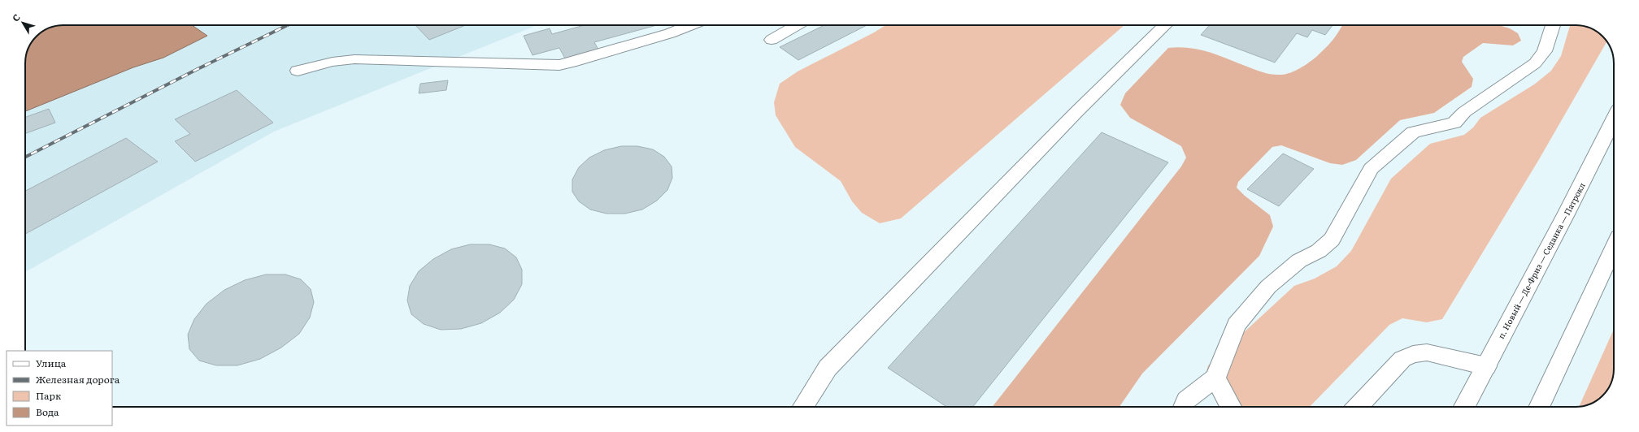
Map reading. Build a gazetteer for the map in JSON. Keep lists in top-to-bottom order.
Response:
{
  "streets": {
    "main road": ["п. Новый — Де-Фриз — Седанка — Патрокл"]
  },
  "legend": [
    "Улица",
    "Железная дорога",
    "Парк",
    "Вода"
  ],
  "north": "top left"
}
